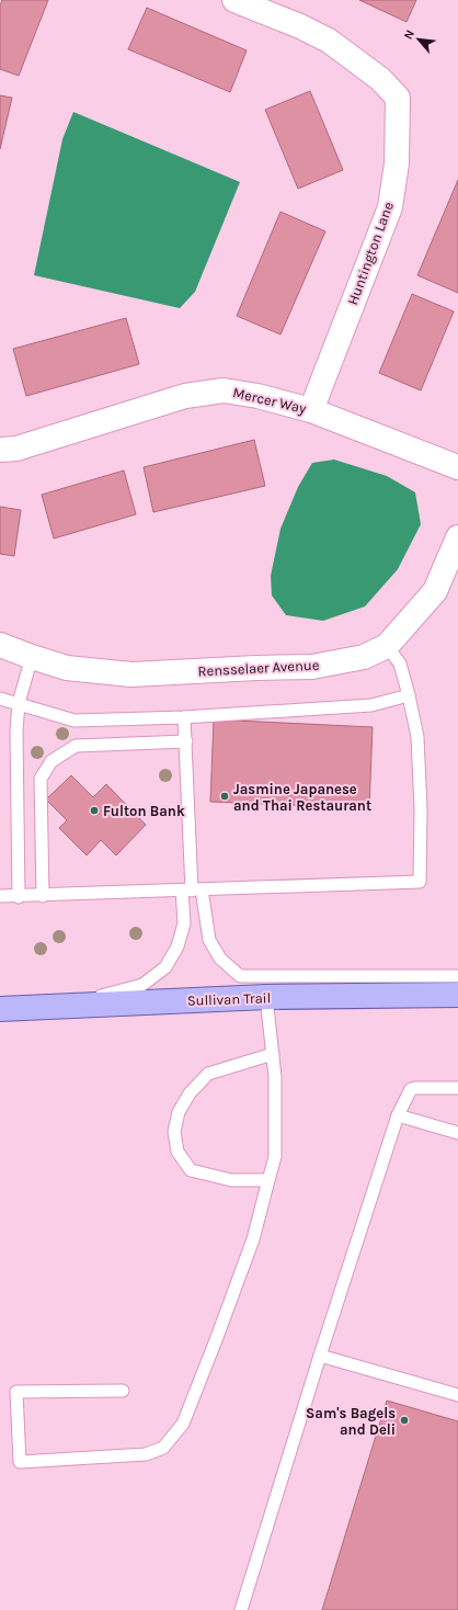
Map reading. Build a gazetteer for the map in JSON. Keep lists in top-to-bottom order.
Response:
{
  "streets": {
    "main road": ["Sullivan Trail"],
    "street": ["Huntington Lane", "Mercer Way", "Rensselaer Avenue"]
  },
  "crossings": [
    ["Huntington Lane", "Mercer Way"]
  ],
  "places": ["Jasmine Japanese and Thai Restaurant", "Fulton Bank", "Sam's Bagels and Deli"],
  "north": "top left"
}
